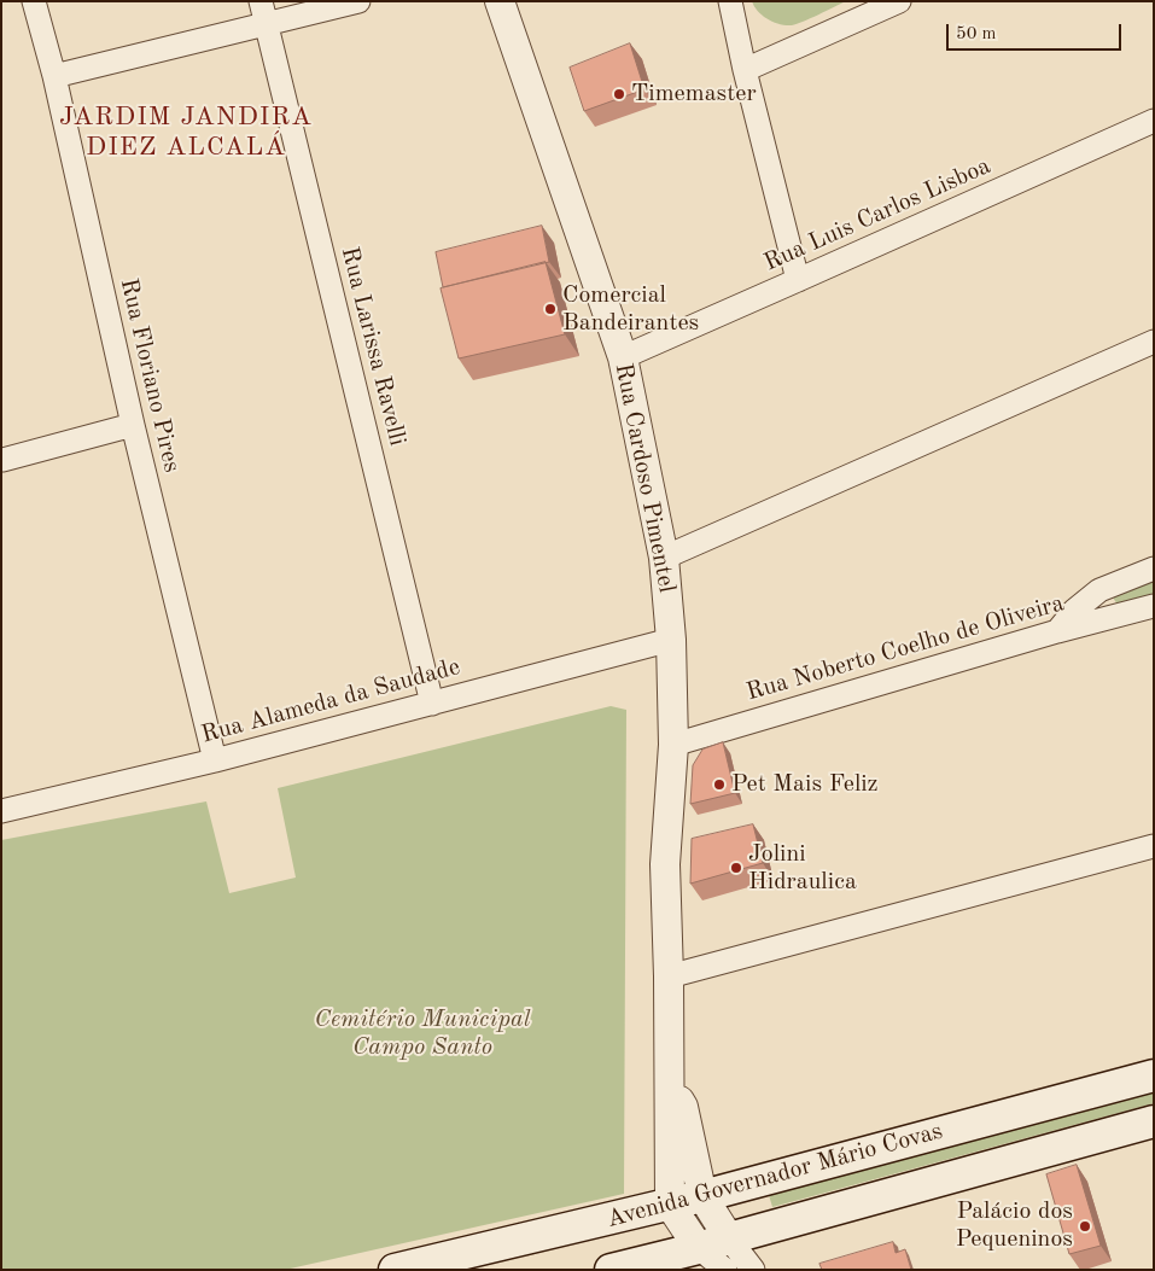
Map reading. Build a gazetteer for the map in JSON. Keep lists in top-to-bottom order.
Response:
{
  "streets": {
    "main road": ["Avenida Governador Mário Covas"],
    "street": [
      "Rua Luis Carlos Lisboa",
      "Rua Larissa Ravelli",
      "Rua Floriano Pires",
      "Rua Cardoso Pimentel",
      "Rua Noberto Coelho de Oliveira",
      "Rua Alameda da Saudade"
    ]
  },
  "crossings": [
    ["Rua Luis Carlos Lisboa", "Rua Cardoso Pimentel"],
    ["Rua Larissa Ravelli", "Rua Alameda da Saudade"],
    ["Rua Floriano Pires", "Rua Alameda da Saudade"],
    ["Rua Cardoso Pimentel", "Rua Noberto Coelho de Oliveira"],
    ["Rua Cardoso Pimentel", "Rua Alameda da Saudade"],
    ["Rua Cardoso Pimentel", "Avenida Governador Mário Covas"]
  ],
  "districts": ["JARDIM JANDIRA DIEZ ALCALÁ"],
  "parks": ["Cemitério Municipal Campo Santo"],
  "places": [
    "Timemaster",
    "Comercial Bandeirantes",
    "Pet Mais Feliz",
    "Jolini Hidraulica",
    "Palácio dos Pequeninos"
  ],
  "scale_bar": "50 m"
}
